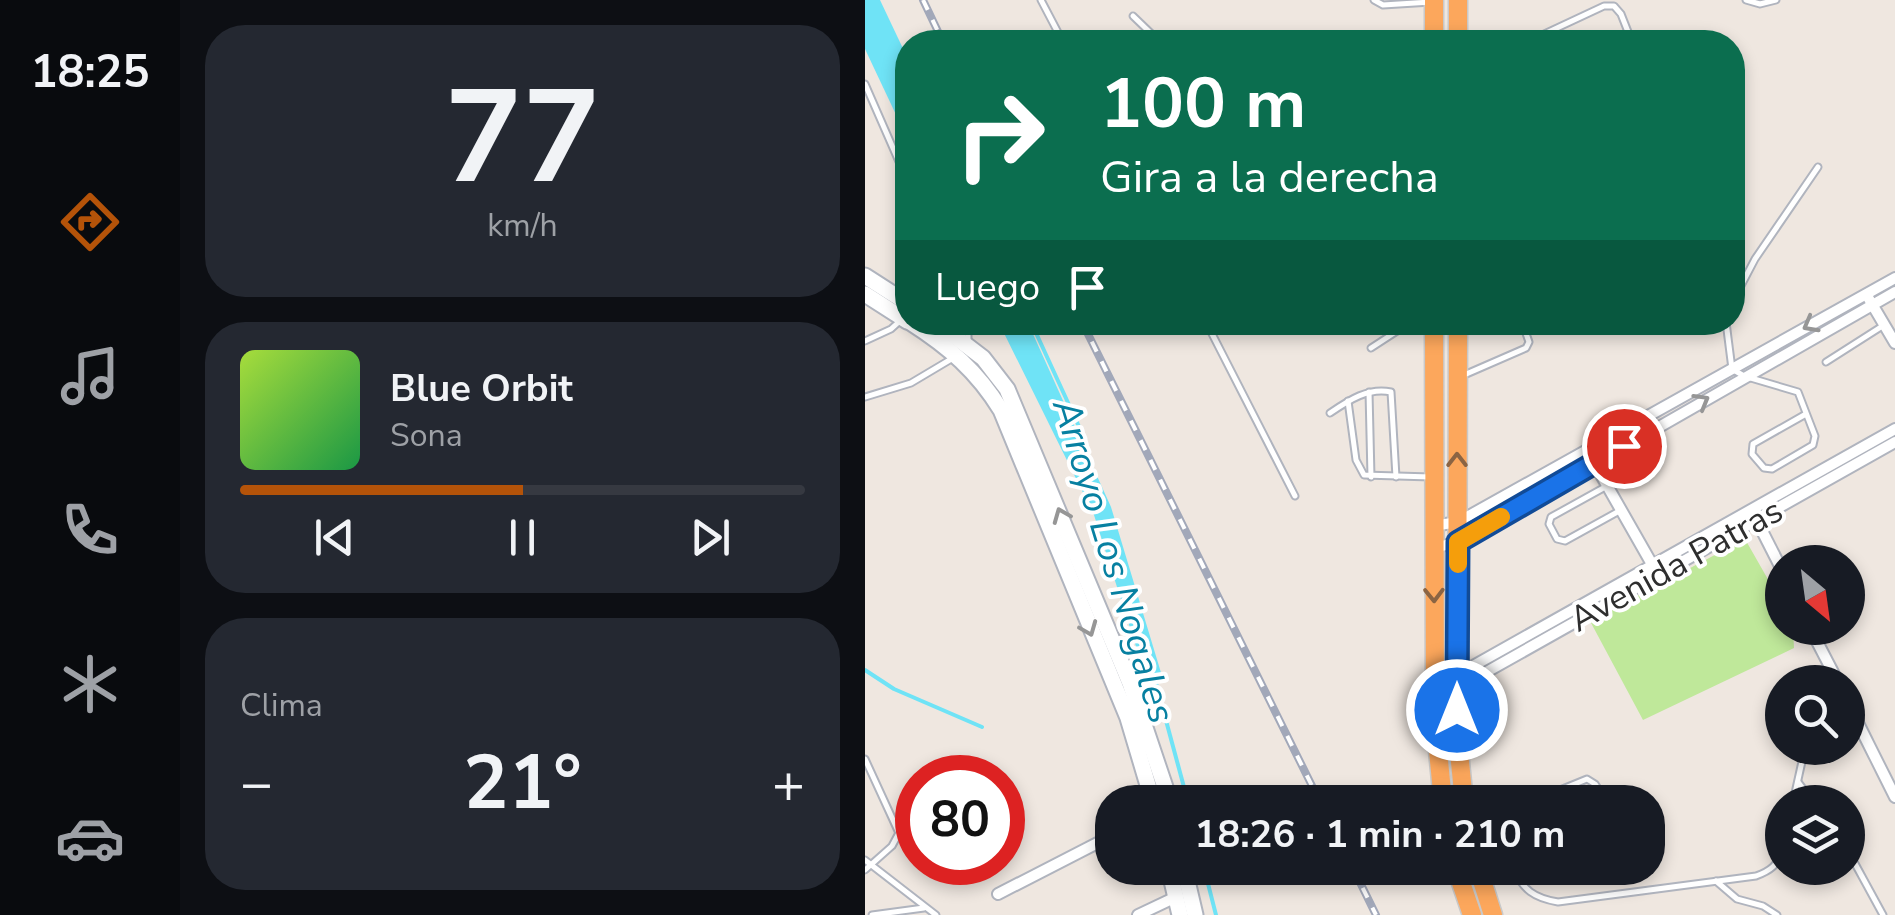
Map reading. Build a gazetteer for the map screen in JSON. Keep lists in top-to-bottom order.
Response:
{
  "streets": {
    "street": ["Avenida Patras"]
  },
  "water": ["Arroyo Los Nogales"],
  "north": "bottom right",
  "page": {
    "tabs": "18:25",
    "tile": [
      ["77", "km/h"],
      "Clima"
    ],
    "turn": ["100 m", "Gira a la derecha"],
    "then": "Luego",
    "song": ["Blue Orbit", "Sona"],
    "heat": ["−", "21°", "+"],
    "limit": "80",
    "trip": "18:26 · 1 min · 210 m"
  }
}
